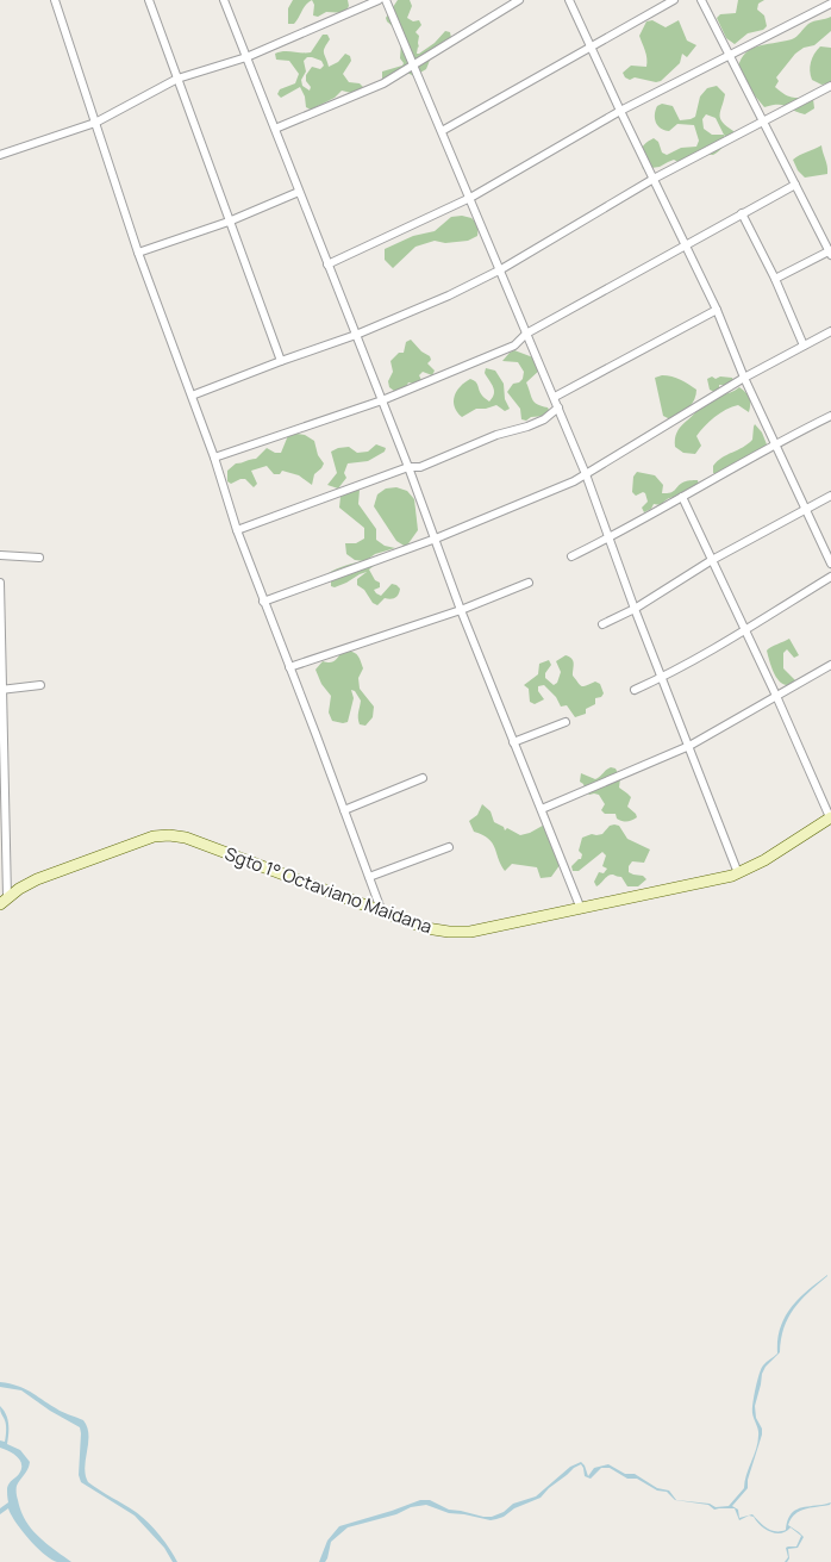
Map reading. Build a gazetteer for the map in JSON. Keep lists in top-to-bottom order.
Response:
{
  "streets": {
    "main road": ["Sgto 1° Octaviano Maidana"]
  }
}
